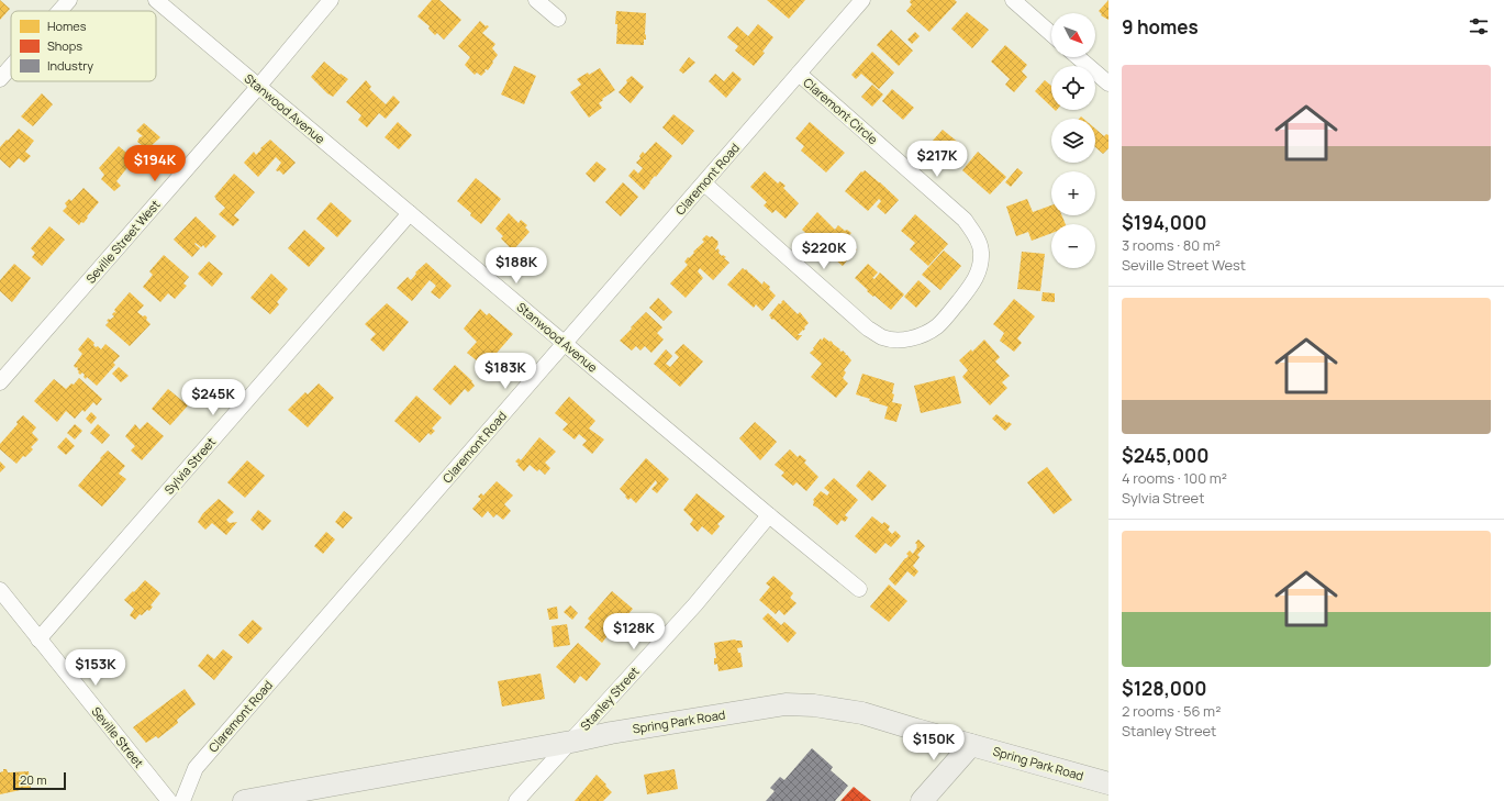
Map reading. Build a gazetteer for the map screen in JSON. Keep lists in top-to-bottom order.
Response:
{
  "streets": {
    "main road": ["Spring Park Road"],
    "street": [
      "Stanwood Avenue",
      "Claremont Circle",
      "Claremont Road",
      "Seville Street West",
      "Sylvia Street",
      "Stanley Street",
      "Seville Street"
    ]
  },
  "crossings": [
    ["Stanwood Avenue", "Claremont Road"],
    ["Stanwood Avenue", "Seville Street West"],
    ["Stanwood Avenue", "Sylvia Street"],
    ["Stanwood Avenue", "Stanley Street"],
    ["Claremont Circle", "Claremont Road"],
    ["Sylvia Street", "Seville Street"],
    ["Stanley Street", "Spring Park Road"]
  ],
  "legend": ["Homes", "Shops", "Industry"],
  "scale_bar": "20 m",
  "north": "bottom right",
  "page": {
    "heading": "9 homes",
    "map_buttons": ["+", "−"],
    "list": [
      {
        "name": "$194,000",
        "note": "3 rooms · 80 m² · Seville Street West"
      },
      {
        "name": "$245,000",
        "note": "4 rooms · 100 m² · Sylvia Street"
      },
      {
        "name": "$128,000",
        "note": "2 rooms · 56 m² · Stanley Street"
      }
    ],
    "price": [
      "$217K",
      "$194K",
      "$220K",
      "$188K",
      "$183K",
      "$245K",
      "$128K",
      "$153K",
      "$150K"
    ],
    "scale": "20 m"
  }
}
